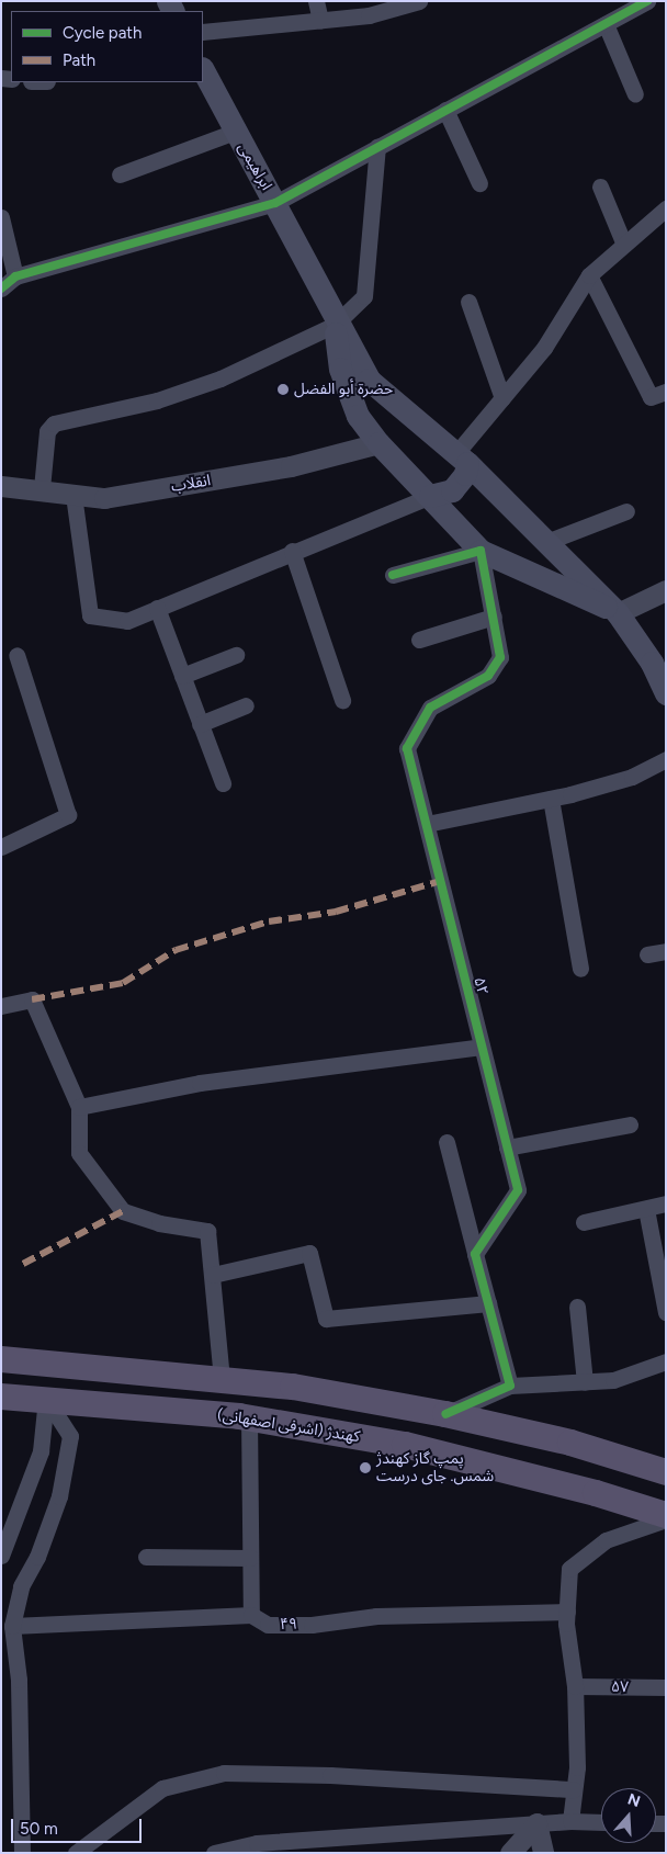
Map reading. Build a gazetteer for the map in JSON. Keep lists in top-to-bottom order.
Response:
{
  "streets": {
    "main road": ["ابراهیمی", "کهندژ (اشرفی اصفهانی)"],
    "street": [
      "انقلاب",
      "۵۲",
      "۴۹",
      "۵۷"
    ]
  },
  "places": ["حضرة أبو الفضل", "پمپ گاز کهندژ شمس. جای درست"],
  "legend": ["Cycle path", "Path"],
  "scale_bar": "50 m",
  "north": "top"
}
